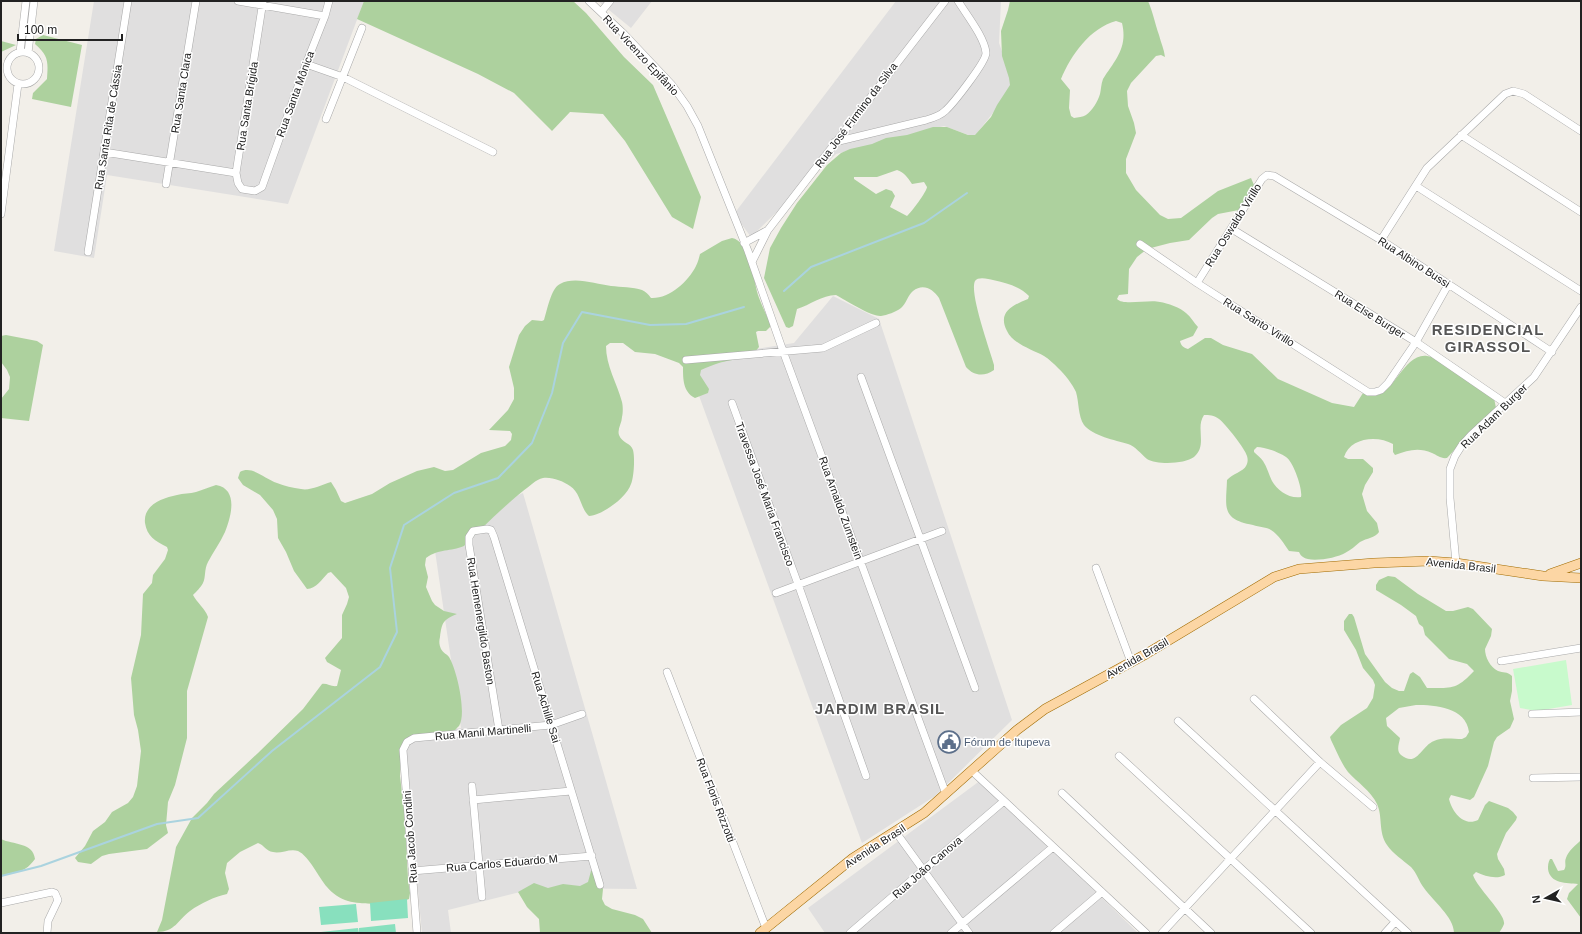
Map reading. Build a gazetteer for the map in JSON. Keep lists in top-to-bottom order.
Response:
{
  "streets": {
    "main road": ["Avenida Brasil"],
    "street": [
      "Rua Vicenzo Epifânio",
      "Rua Santa Clara",
      "Rua Santa Mônica",
      "Rua Santa Brígida",
      "Rua José Firmino da Silva",
      "Rua Santa Rita de Cássia",
      "Rua Oswaldo Virillo",
      "Rua Albino Bussi",
      "Rua Else Burger",
      "Rua Santo Virillo",
      "Rua Adam Burger",
      "Travessa José Maria Francisco",
      "Rua Arnaldo Zumstein",
      "Rua Hemenergildo Baston",
      "Rua Achille Sai",
      "Rua Manil Martinelli",
      "Rua Floris Rizzotti",
      "Rua Jacob Condini",
      "Rua Carlos Eduardo M",
      "Rua João Canova"
    ]
  },
  "crossings": [
    ["Rua Vicenzo Epifânio", "Rua Arnaldo Zumstein"],
    ["Rua Santa Mônica", "Rua Santa Brígida"],
    ["Rua José Firmino da Silva", "Rua Arnaldo Zumstein"],
    ["Rua Oswaldo Virillo", "Rua Albino Bussi"],
    ["Rua Oswaldo Virillo", "Rua Else Burger"],
    ["Rua Oswaldo Virillo", "Rua Santo Virillo"],
    ["Rua Albino Bussi", "Rua Adam Burger"],
    ["Rua Else Burger", "Rua Santo Virillo"],
    ["Rua Else Burger", "Rua Adam Burger"],
    ["Rua Adam Burger", "Avenida Brasil"],
    ["Rua Arnaldo Zumstein", "Avenida Brasil"],
    ["Avenida Brasil", "Rua Floris Rizzotti"],
    ["Rua Hemenergildo Baston", "Rua Achille Sai"],
    ["Rua Hemenergildo Baston", "Rua Manil Martinelli"],
    ["Rua Achille Sai", "Rua Manil Martinelli"],
    ["Rua Achille Sai", "Rua Carlos Eduardo M"],
    ["Rua Manil Martinelli", "Rua Jacob Condini"],
    ["Rua Jacob Condini", "Rua Carlos Eduardo M"]
  ],
  "districts": ["RESIDENCIAL GIRASSOL", "JARDIM BRASIL"],
  "places": {
    "public building": ["Fórum de Itupeva"]
  },
  "scale_bar": "100 m",
  "north": "left"
}
